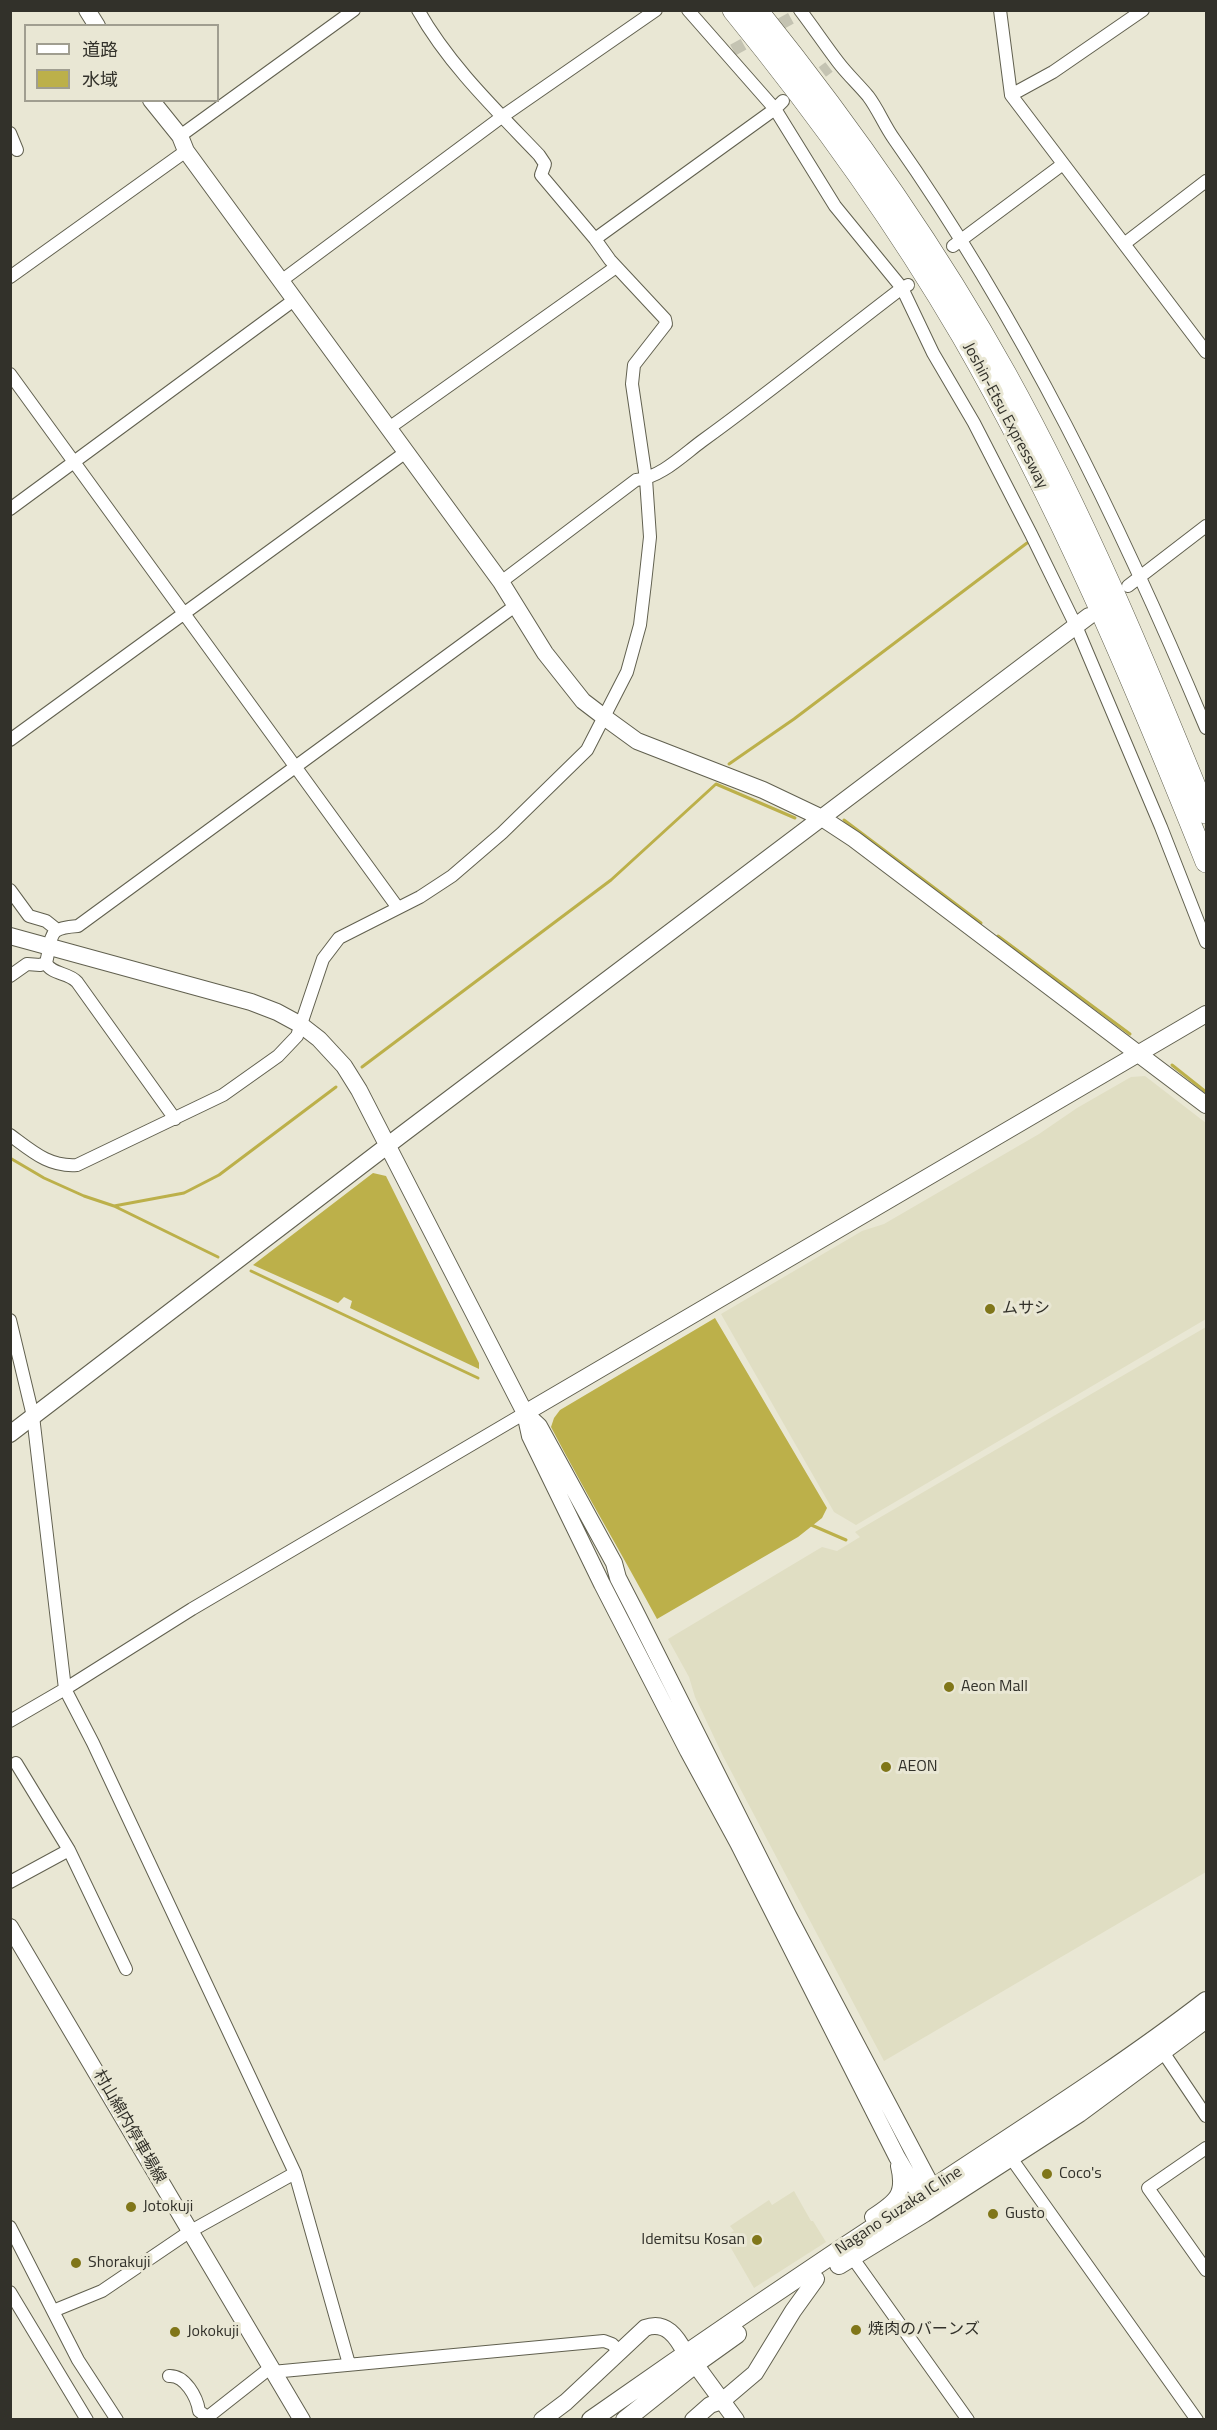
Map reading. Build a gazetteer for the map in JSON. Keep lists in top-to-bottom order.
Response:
{
  "streets": {
    "highway": ["Joshin-Etsu Expressway"],
    "main road": ["Nagano Suzaka IC line"],
    "street": ["村山綿内停車場線"]
  },
  "places": [
    "ムサシ",
    "Aeon Mall",
    "AEON",
    "Coco's",
    "Jotokuji",
    "Gusto",
    "Idemitsu Kosan",
    "Shorakuji",
    "焼肉のバーンズ",
    "Jokokuji"
  ],
  "legend": ["道路", "水域"]
}
